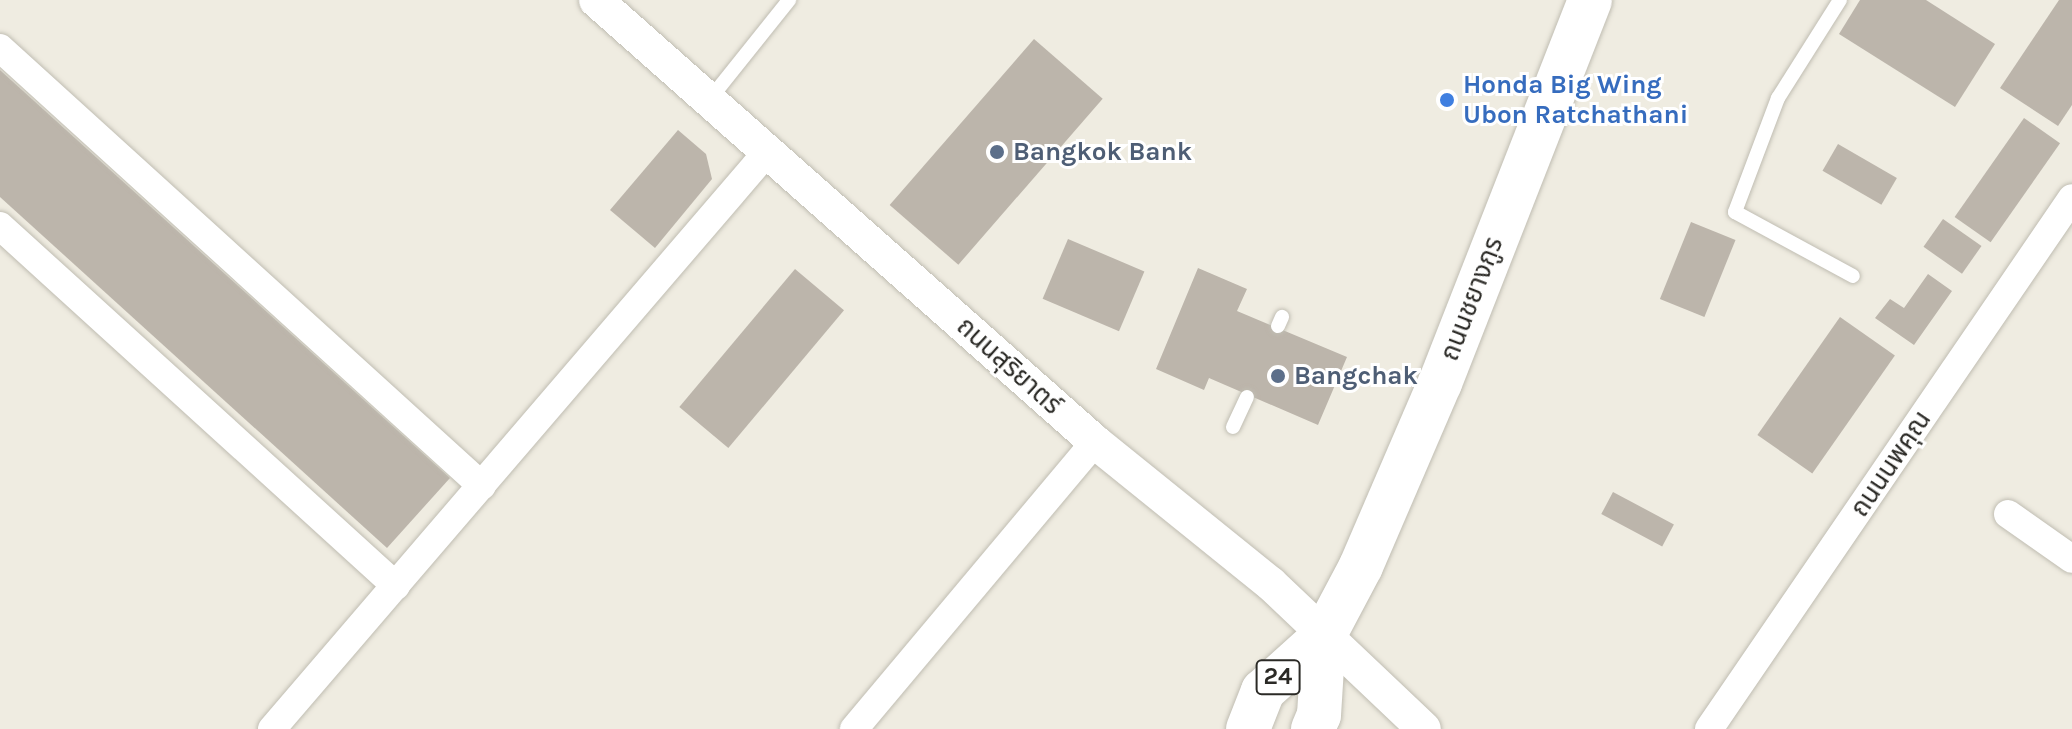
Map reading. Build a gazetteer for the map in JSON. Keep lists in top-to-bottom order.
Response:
{
  "streets": {
    "main road": ["ถนนชยางกูร", "24"],
    "street": ["ถนนสุริยาตร์", "ถนนนพคุณ"]
  },
  "crossings": [
    ["ถนนชยางกูร", "ถนนสุริยาตร์"]
  ],
  "places": ["Honda Big Wing Ubon Ratchathani", "Bangkok Bank", "Bangchak"]
}
